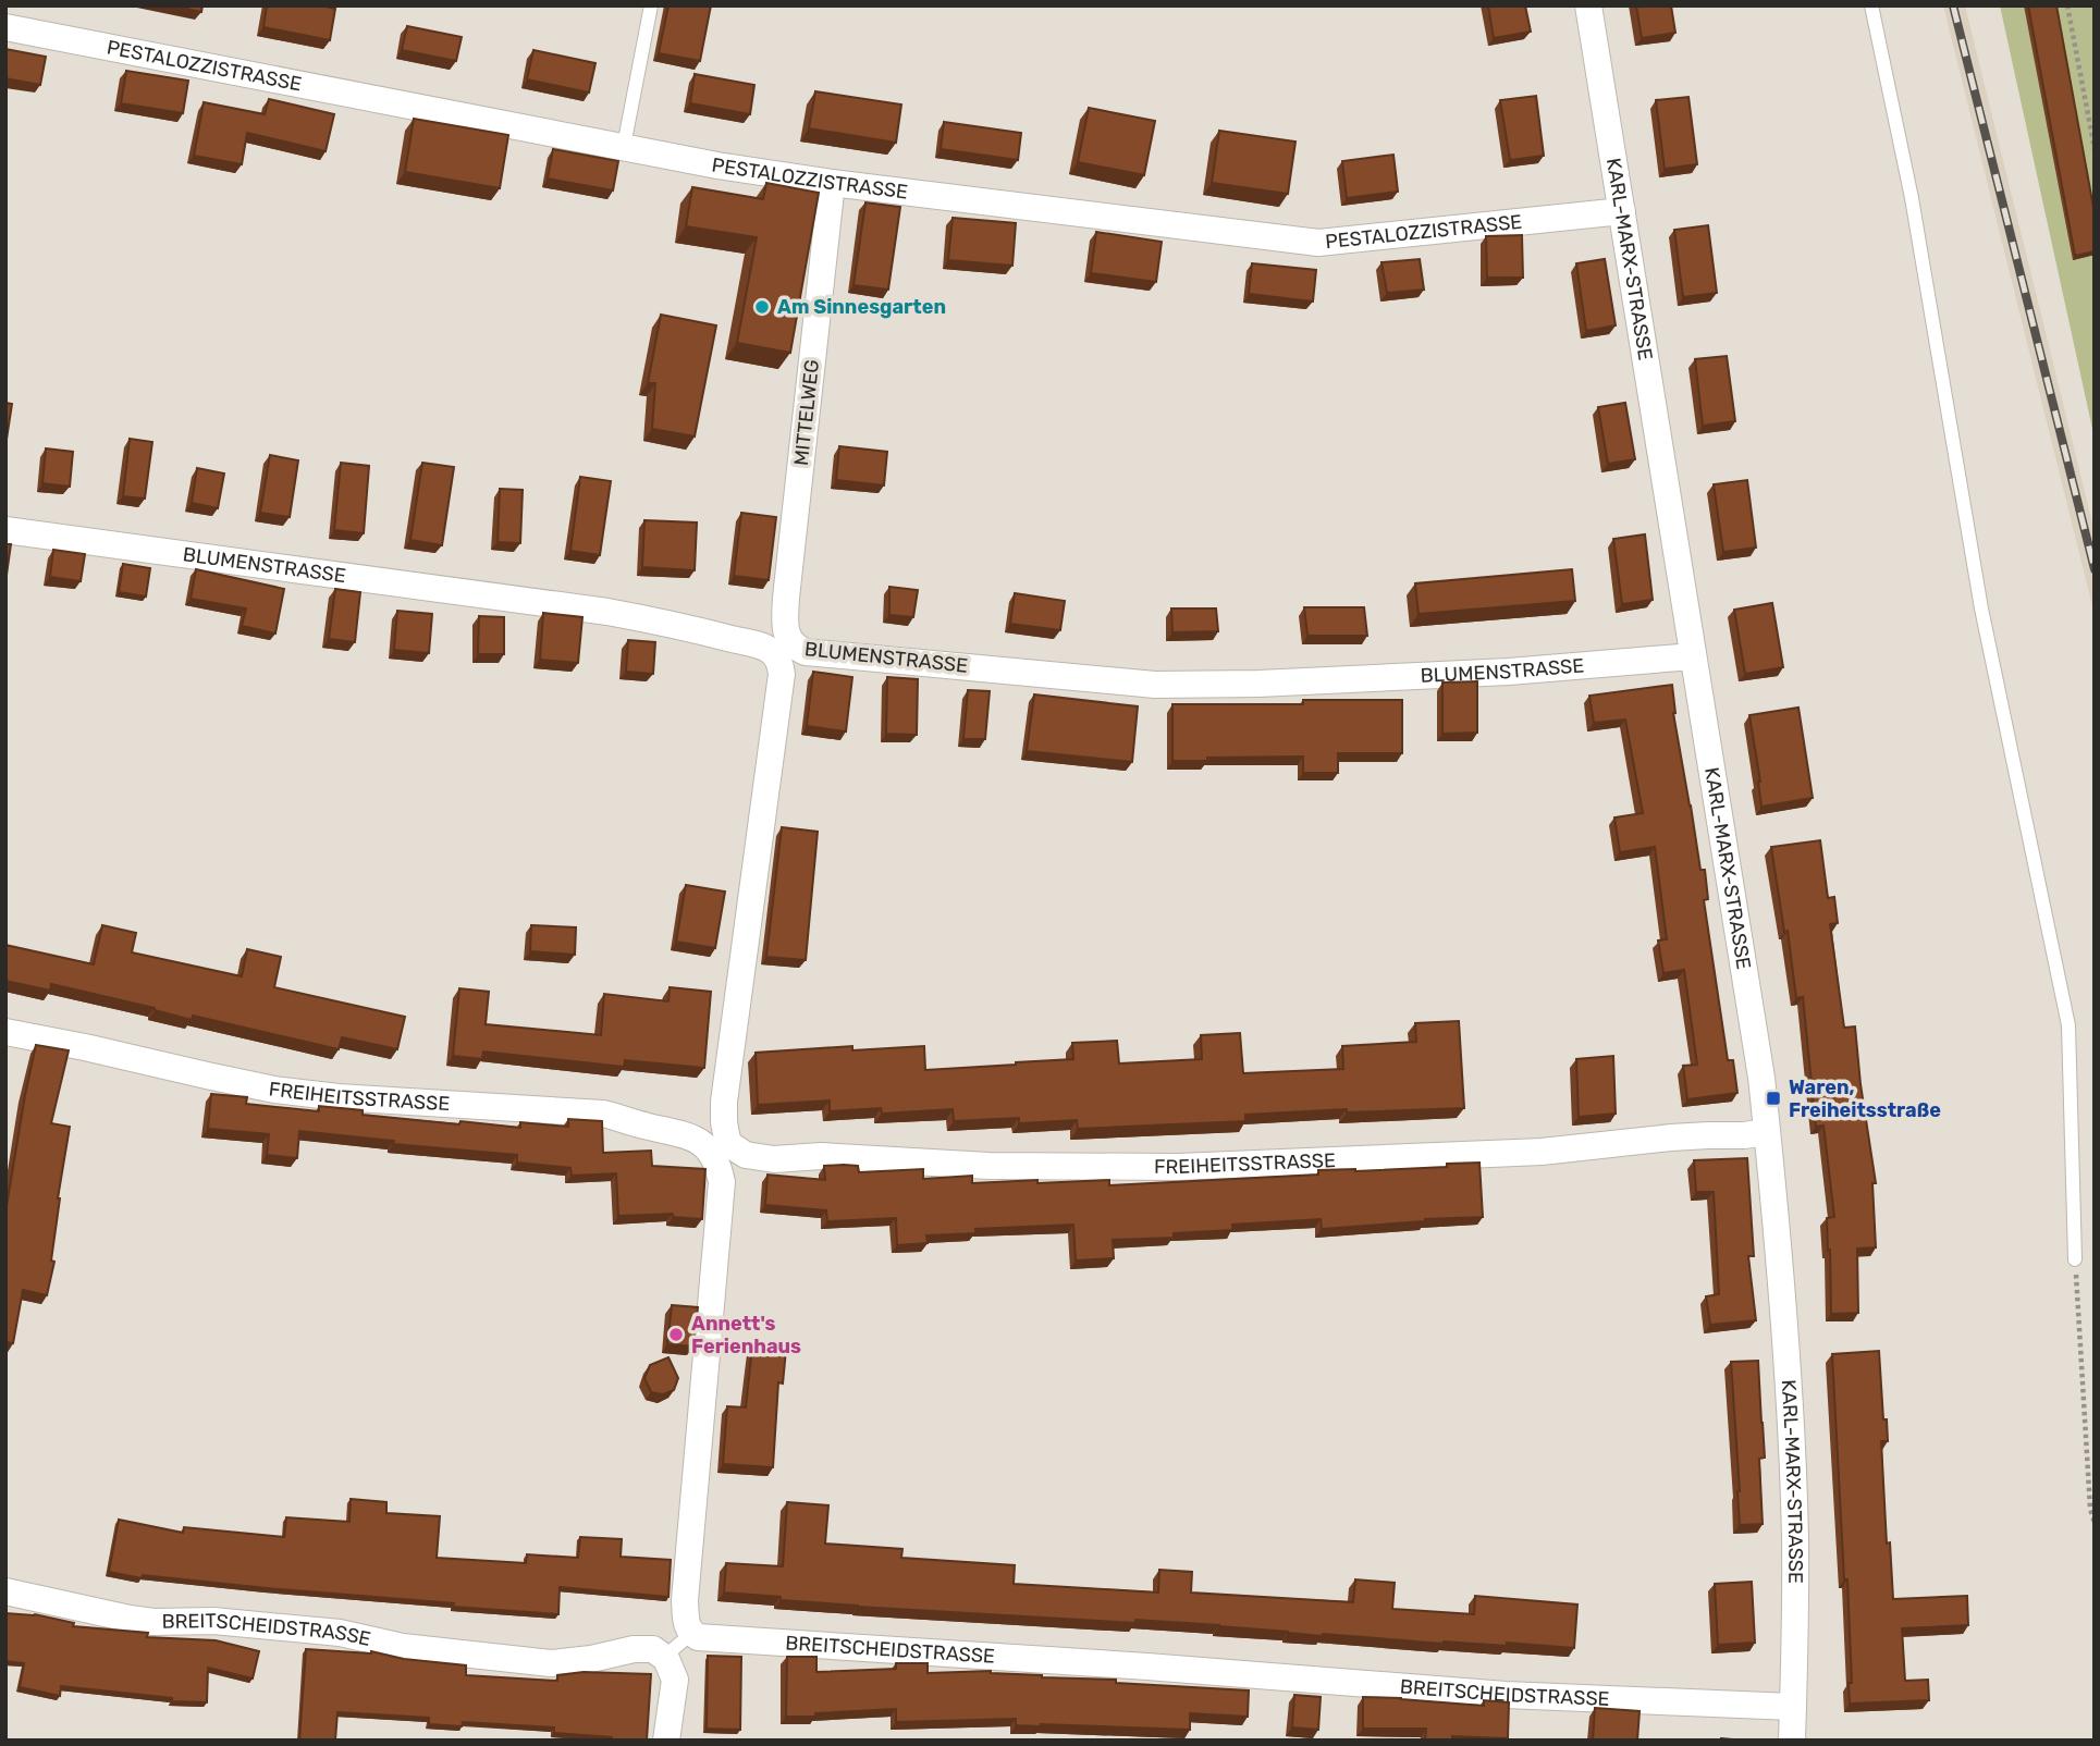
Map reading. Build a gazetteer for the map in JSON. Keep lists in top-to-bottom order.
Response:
{
  "streets": {
    "street": [
      "PESTALOZZISTRASSE",
      "KARL-MARX-STRASSE",
      "MITTELWEG",
      "BLUMENSTRASSE",
      "FREIHEITSSTRASSE",
      "BREITSCHEIDSTRASSE"
    ]
  },
  "crossings": [
    ["PESTALOZZISTRASSE", "KARL-MARX-STRASSE"],
    ["PESTALOZZISTRASSE", "MITTELWEG"],
    ["KARL-MARX-STRASSE", "BLUMENSTRASSE"],
    ["KARL-MARX-STRASSE", "FREIHEITSSTRASSE"],
    ["KARL-MARX-STRASSE", "BREITSCHEIDSTRASSE"],
    ["MITTELWEG", "BLUMENSTRASSE"]
  ],
  "places": {
    "other": ["Am Sinnesgarten", "Annett's Ferienhaus"],
    "transit": ["Waren, Freiheitsstraße"]
  }
}
